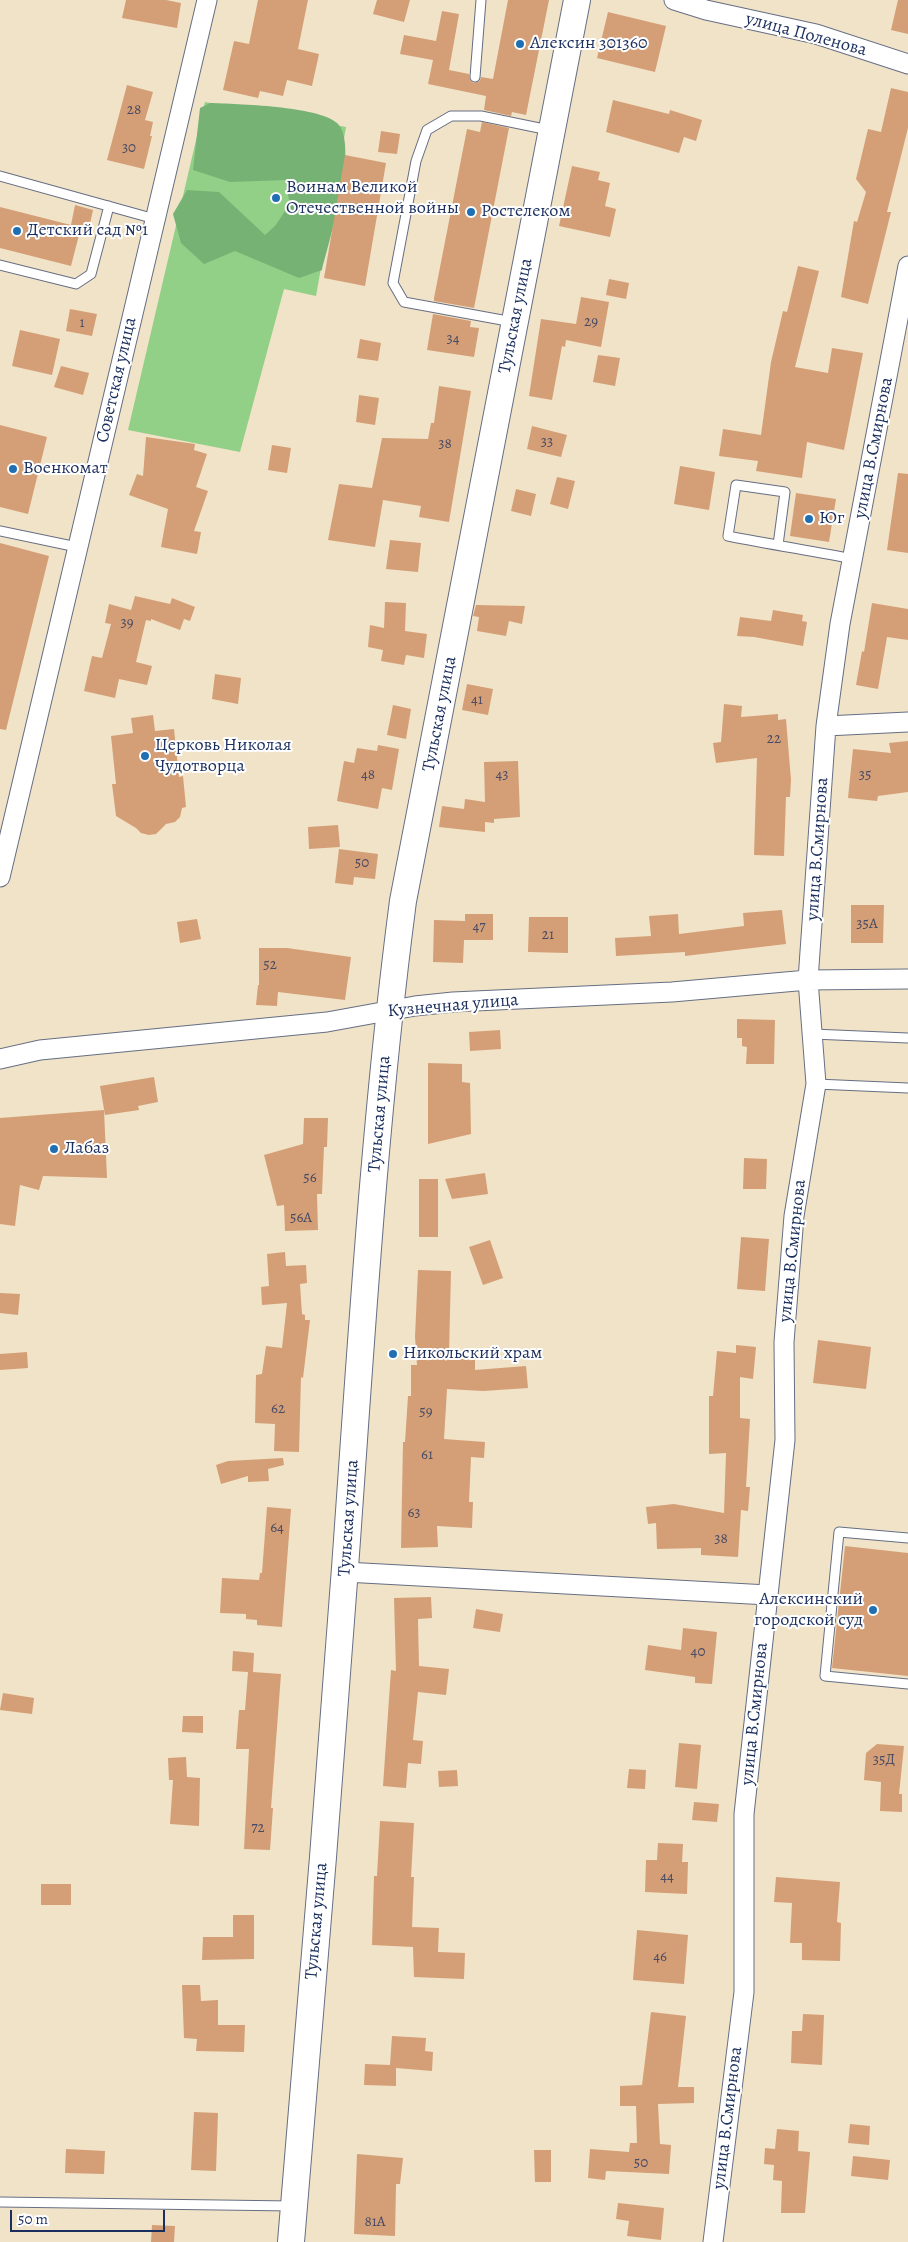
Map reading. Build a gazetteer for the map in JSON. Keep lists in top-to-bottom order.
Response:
{
  "streets": {
    "main road": ["Тульская улица"],
    "street": [
      "улица Поленова",
      "Советская улица",
      "улица В.Смирнова",
      "Кузнечная улица"
    ]
  },
  "crossings": [
    ["Тульская улица", "Кузнечная улица"],
    ["улица В.Смирнова", "Кузнечная улица"]
  ],
  "places": [
    "Алексин 301360",
    "Воинам Великой Отечественной войны",
    "Ростелеком",
    "Детский сад №1",
    "Военкомат",
    "Юг",
    "Церковь Николая Чудотворца",
    "Лабаз",
    "Никольский храм",
    "Алексинский городской суд"
  ],
  "house_numbers": [
    "28",
    "30",
    "29",
    "1",
    "34",
    "33",
    "38",
    "39",
    "41",
    "22",
    "48",
    "43",
    "35",
    "50",
    "35А",
    "47",
    "21",
    "52",
    "56",
    "56А",
    "62",
    "59",
    "61",
    "63",
    "64",
    "38",
    "40",
    "35Д",
    "72",
    "44",
    "46",
    "50",
    "81А"
  ],
  "scale_bar": "50 m"
}
